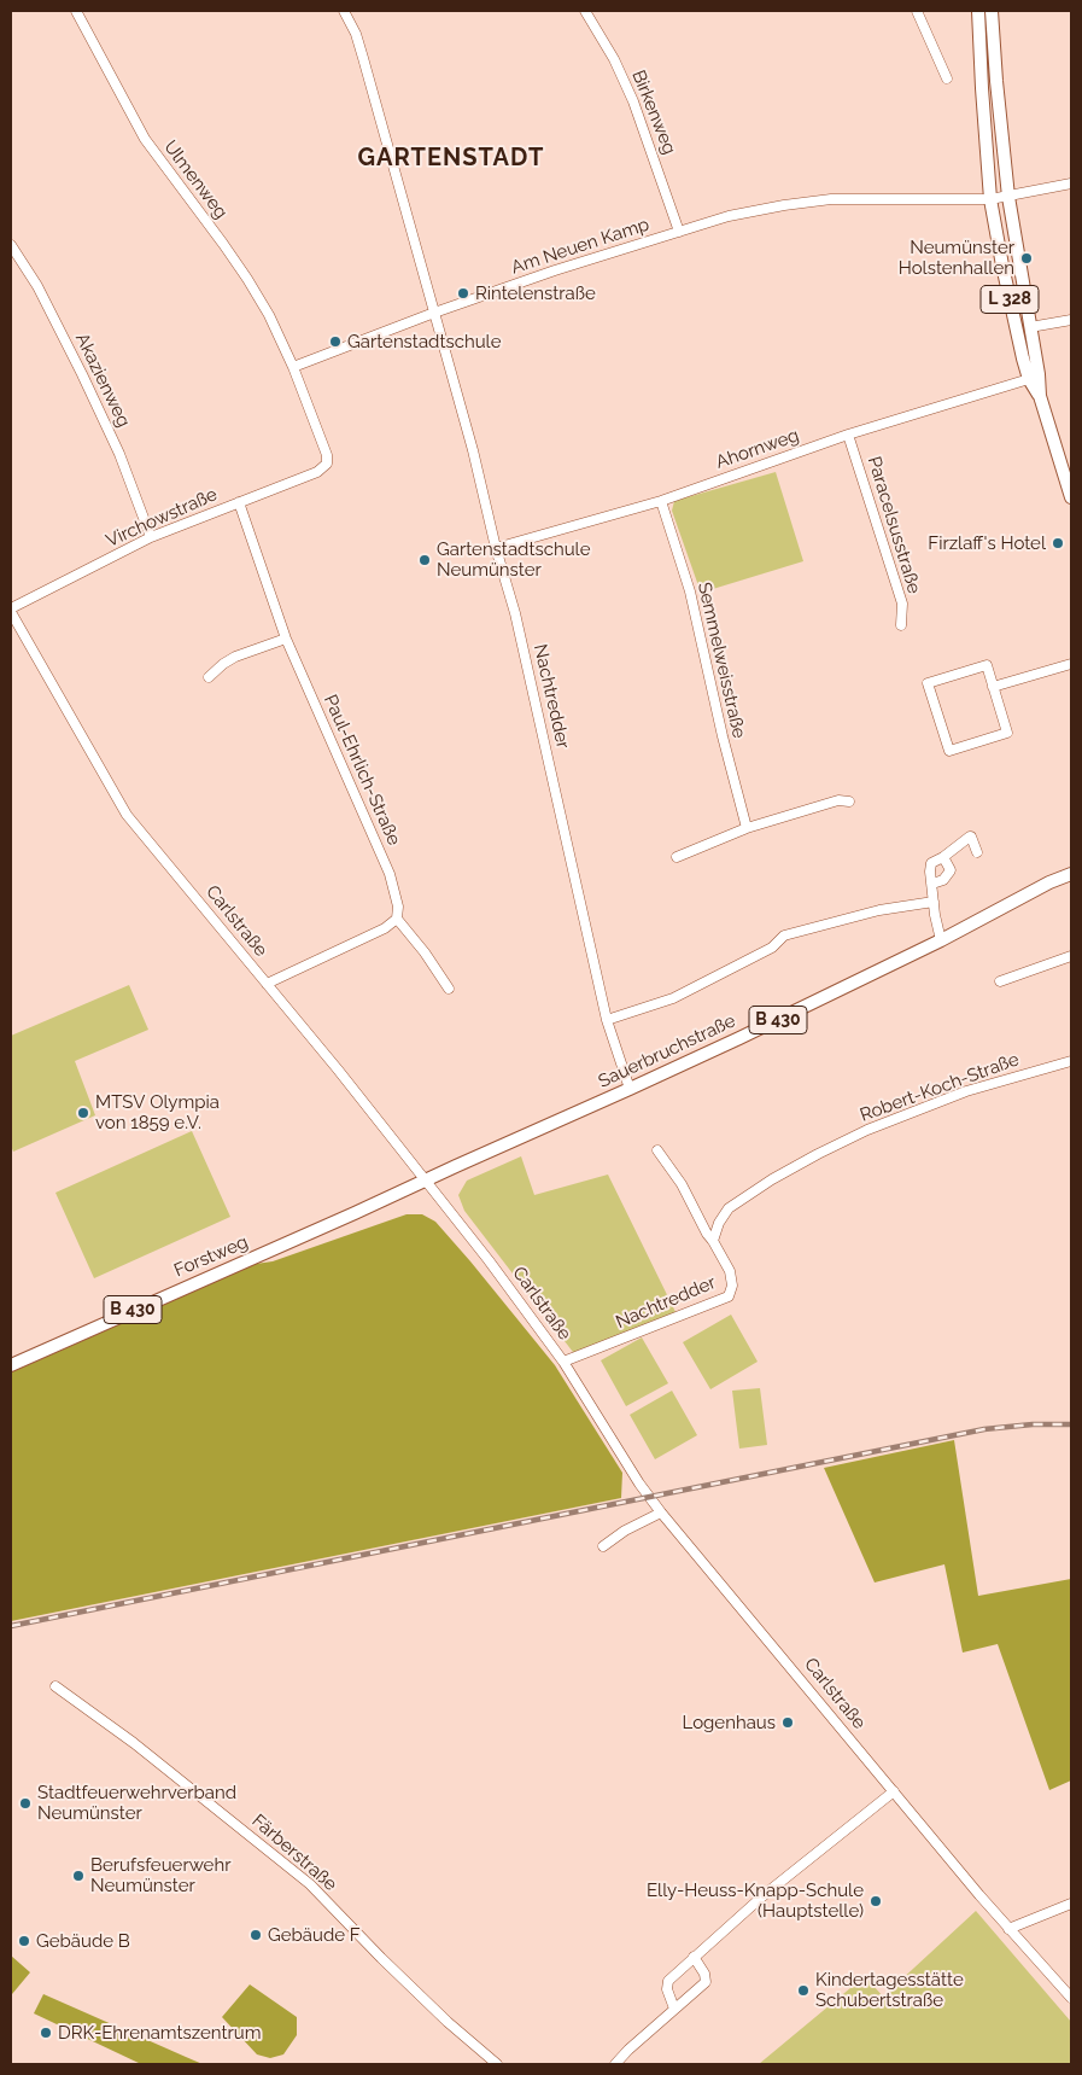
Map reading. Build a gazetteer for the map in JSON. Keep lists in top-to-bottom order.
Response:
{
  "streets": {
    "main road": [
      "L 328",
      "B 430",
      "Sauerbruchstraße",
      "Forstweg"
    ],
    "street": [
      "Birkenweg",
      "Ulmenweg",
      "Am Neuen Kamp",
      "Akazienweg",
      "Ahornweg",
      "Virchowstraße",
      "Paracelsusstraße",
      "Semmelweisstraße",
      "Nachtredder",
      "Paul-Ehrlich-Straße",
      "Carlstraße",
      "Robert-Koch-Straße",
      "Färberstraße"
    ]
  },
  "crossings": [
    ["Birkenweg", "Am Neuen Kamp"],
    ["Ulmenweg", "Am Neuen Kamp"],
    ["Ulmenweg", "Virchowstraße"],
    ["Am Neuen Kamp", "L 328"],
    ["Am Neuen Kamp", "Virchowstraße"],
    ["Am Neuen Kamp", "Nachtredder"],
    ["L 328", "Ahornweg"],
    ["Akazienweg", "Virchowstraße"],
    ["Ahornweg", "Paracelsusstraße"],
    ["Ahornweg", "Semmelweisstraße"],
    ["Ahornweg", "Nachtredder"],
    ["Virchowstraße", "Paul-Ehrlich-Straße"],
    ["Virchowstraße", "Carlstraße"],
    ["Nachtredder", "Carlstraße"],
    ["Nachtredder", "Sauerbruchstraße"],
    ["Nachtredder", "Robert-Koch-Straße"],
    ["Carlstraße", "Sauerbruchstraße"],
    ["Carlstraße", "Forstweg"],
    ["Sauerbruchstraße", "Forstweg"]
  ],
  "districts": ["GARTENSTADT"],
  "places": [
    "Neumünster Holstenhallen",
    "Rintelenstraße",
    "Gartenstadtschule",
    "Firzlaff's Hotel",
    "Gartenstadtschule Neumünster",
    "MTSV Olympia von 1859 e.V.",
    "Logenhaus",
    "Stadtfeuerwehrverband Neumünster",
    "Berufsfeuerwehr Neumünster",
    "Elly-Heuss-Knapp-Schule (Hauptstelle)",
    "Gebäude F",
    "Gebäude B",
    "Kindertagesstätte Schubertstraße",
    "DRK-Ehrenamtszentrum"
  ]
}
